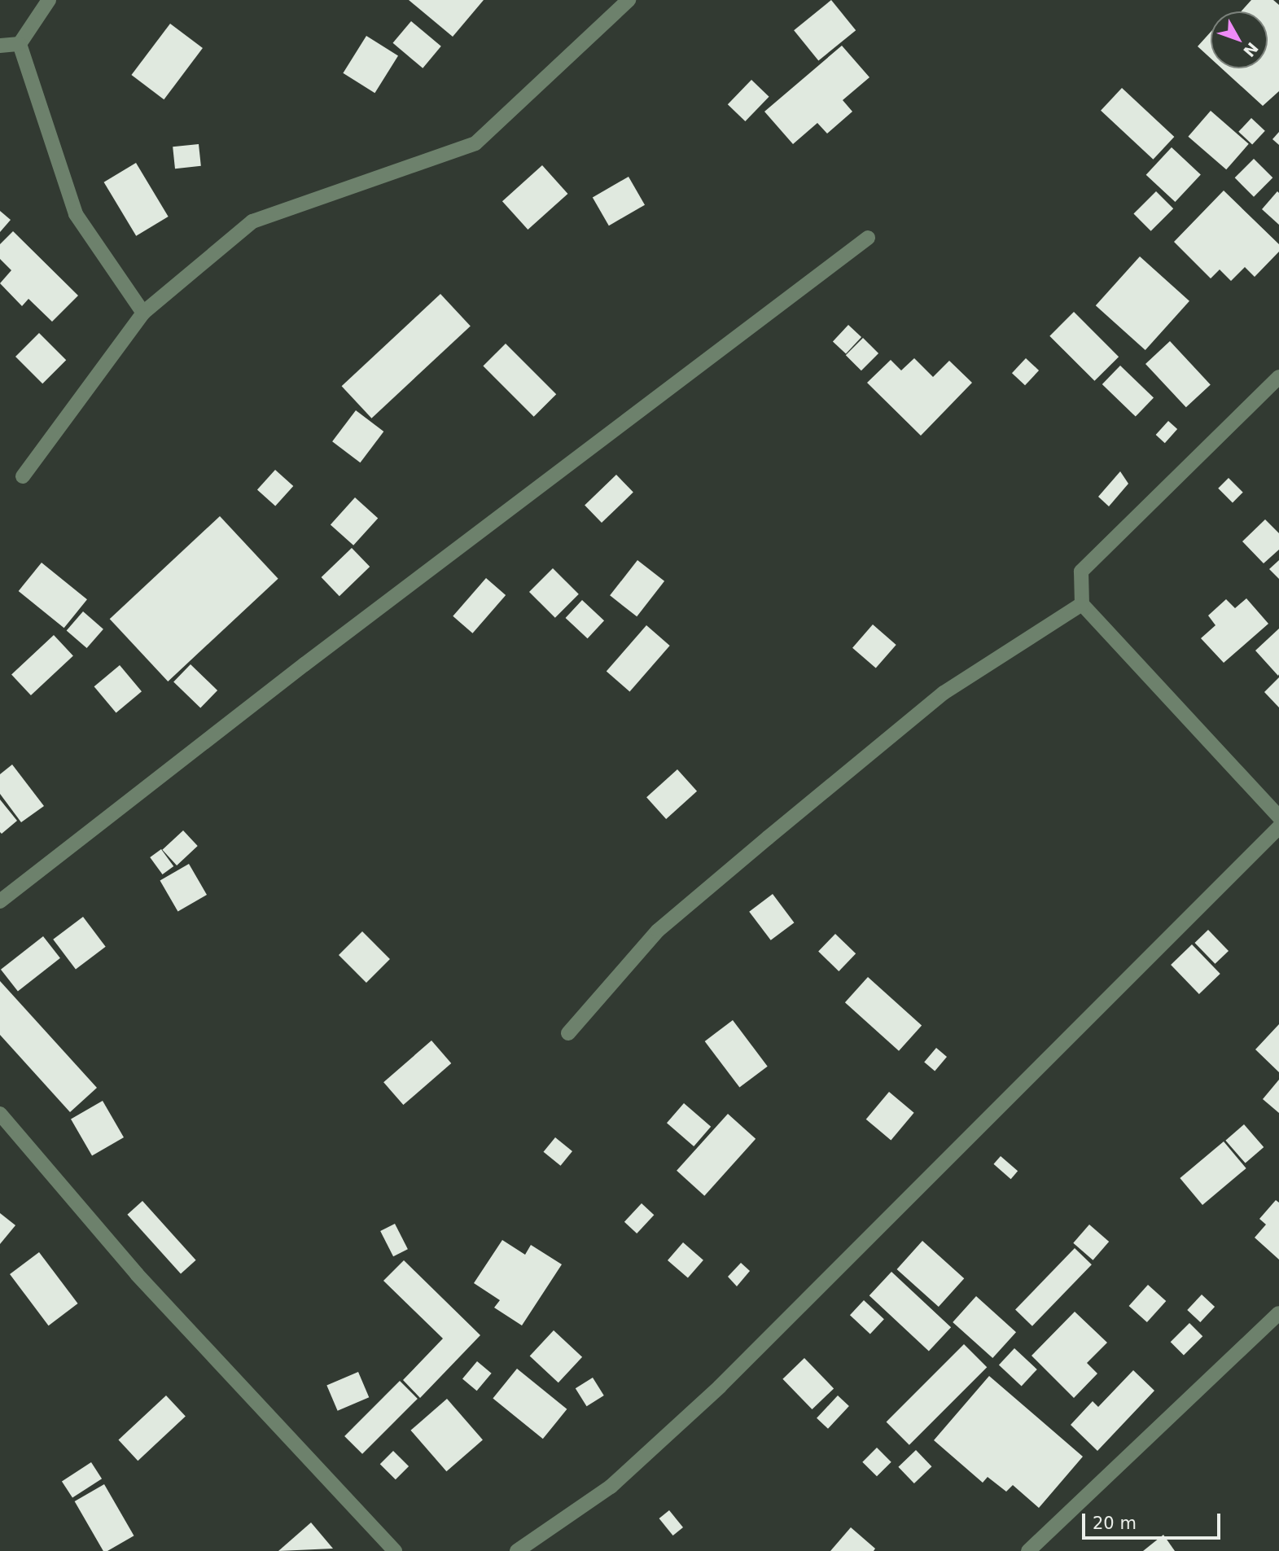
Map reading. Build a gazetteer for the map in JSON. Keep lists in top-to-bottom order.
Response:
{
  "scale_bar": "20 m",
  "north": "bottom right"
}
